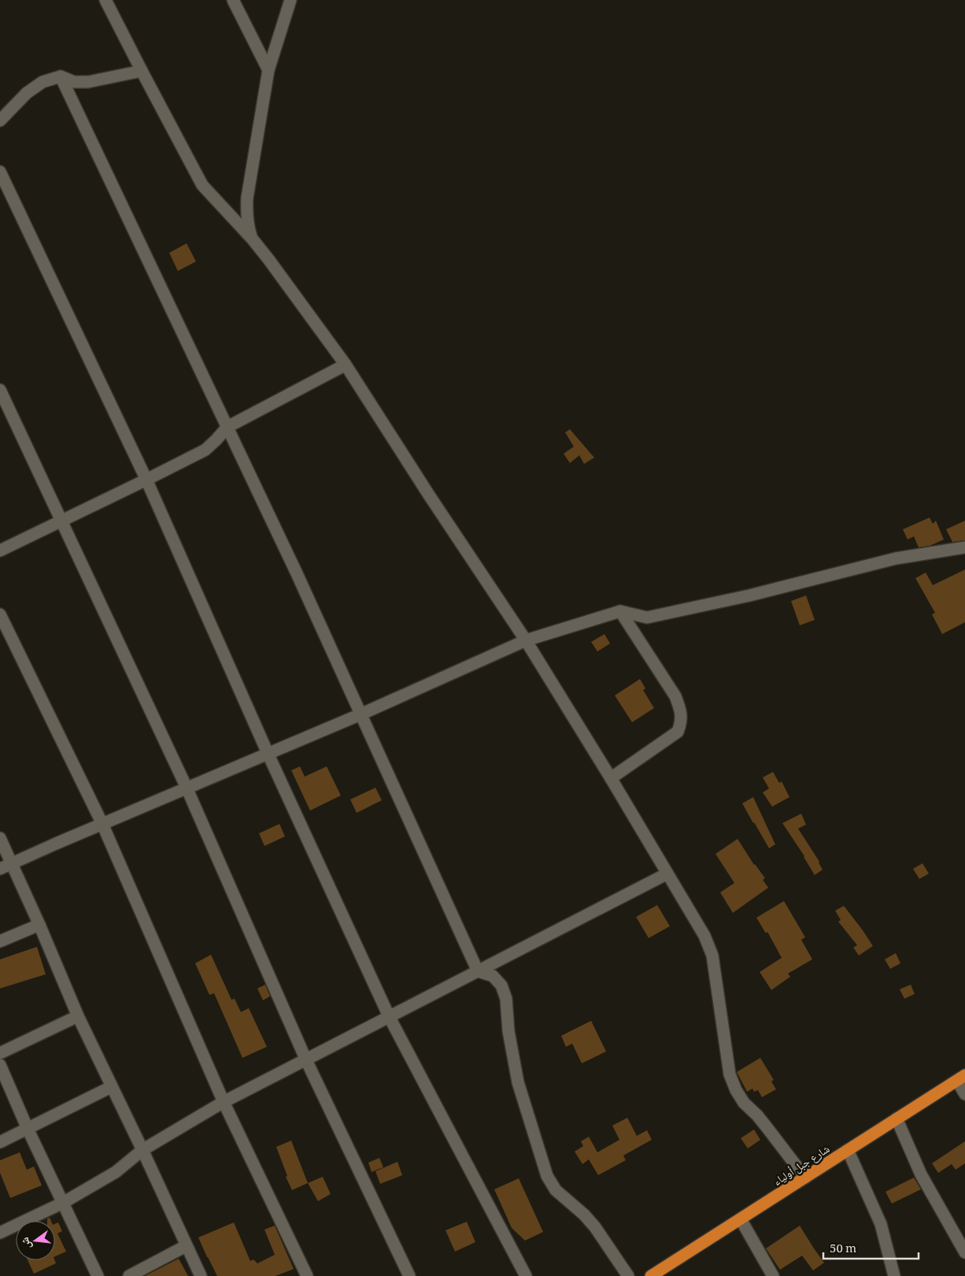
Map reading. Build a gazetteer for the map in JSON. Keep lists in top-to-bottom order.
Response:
{
  "streets": {
    "highway": ["شارع جبل أولياء"]
  },
  "scale_bar": "50 m",
  "north": "left"
}
